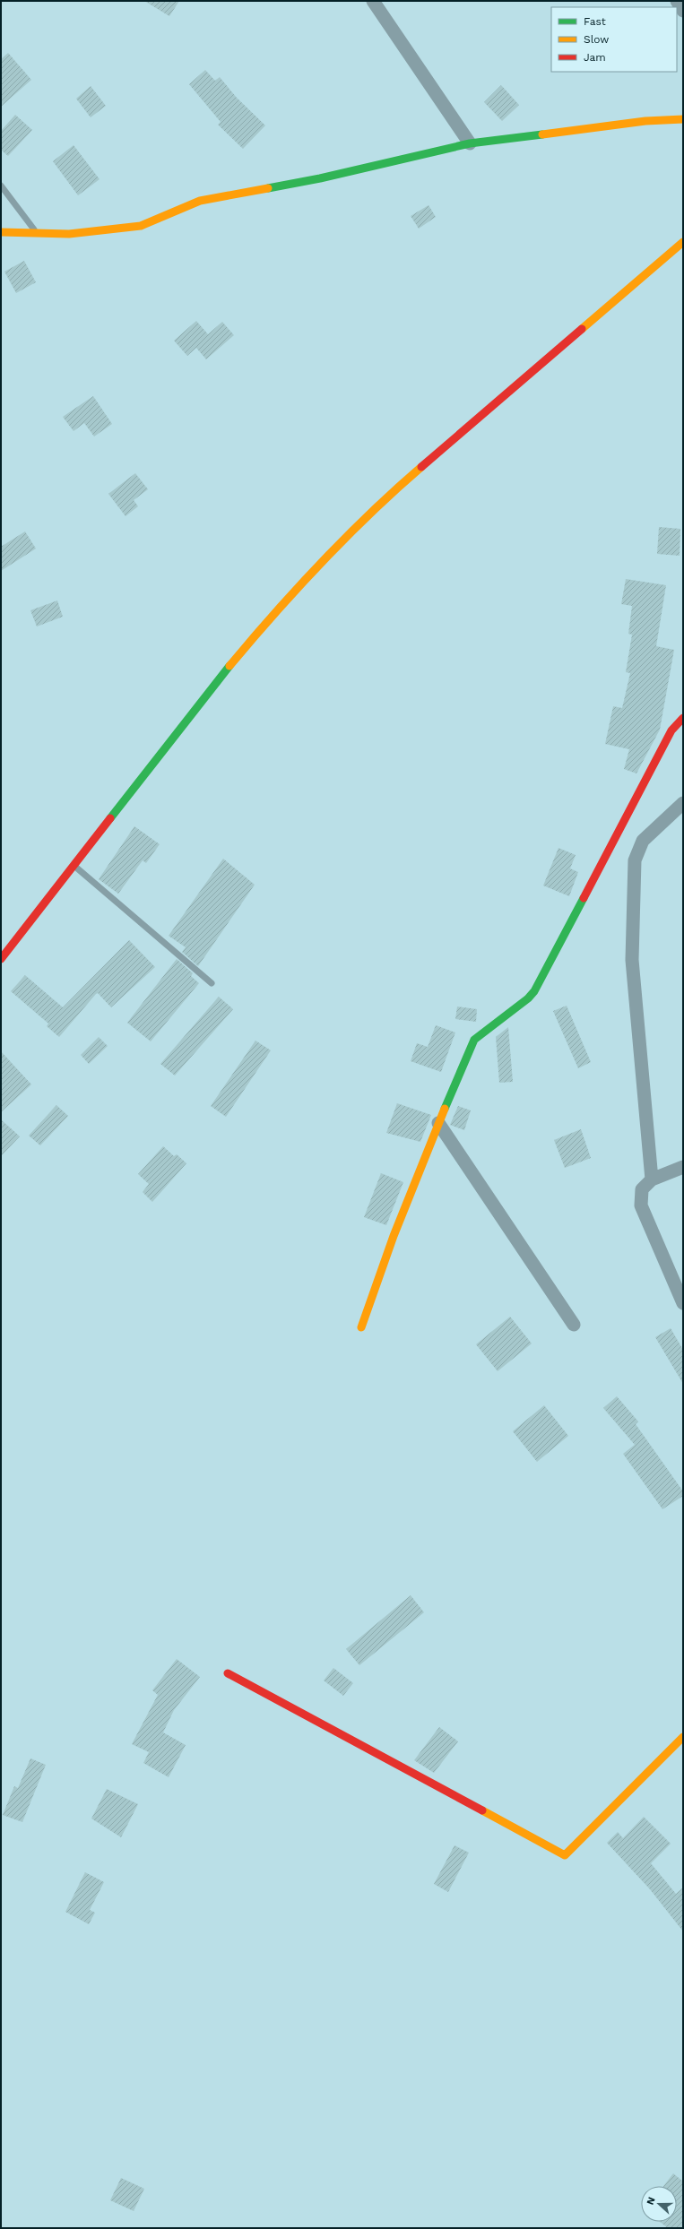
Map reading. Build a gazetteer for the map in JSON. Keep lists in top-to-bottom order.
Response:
{
  "legend": ["Fast", "Slow", "Jam"],
  "north": "left"
}
